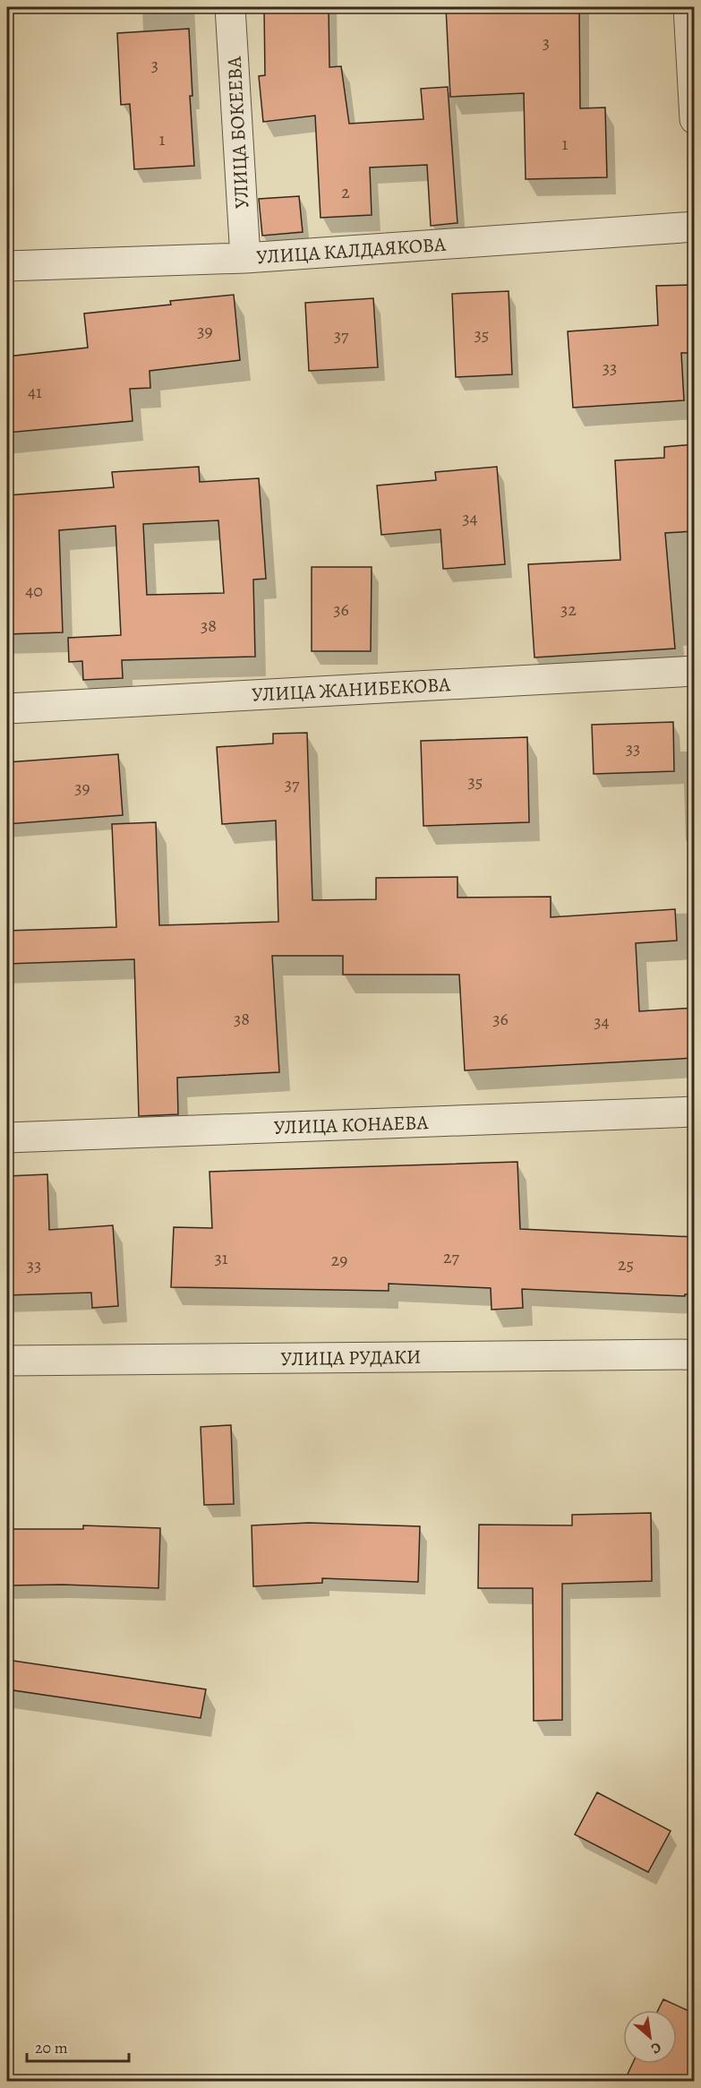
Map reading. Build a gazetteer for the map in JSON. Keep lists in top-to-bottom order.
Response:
{
  "streets": {
    "street": [
      "УЛИЦА БОКЕЕВА",
      "УЛИЦА КАЛДАЯКОВА",
      "УЛИЦА ЖАНИБЕКОВА",
      "УЛИЦА КОНАЕВА",
      "УЛИЦА РУДАКИ"
    ]
  },
  "crossings": [
    ["УЛИЦА БОКЕЕВА", "УЛИЦА КАЛДАЯКОВА"]
  ],
  "house_numbers": [
    "3",
    "3",
    "1",
    "1",
    "2",
    "39",
    "35",
    "37",
    "33",
    "41",
    "34",
    "40",
    "36",
    "32",
    "38",
    "33",
    "35",
    "37",
    "39",
    "38",
    "36",
    "34",
    "27",
    "31",
    "29",
    "25",
    "33"
  ],
  "scale_bar": "20 m",
  "north": "bottom right"
}
